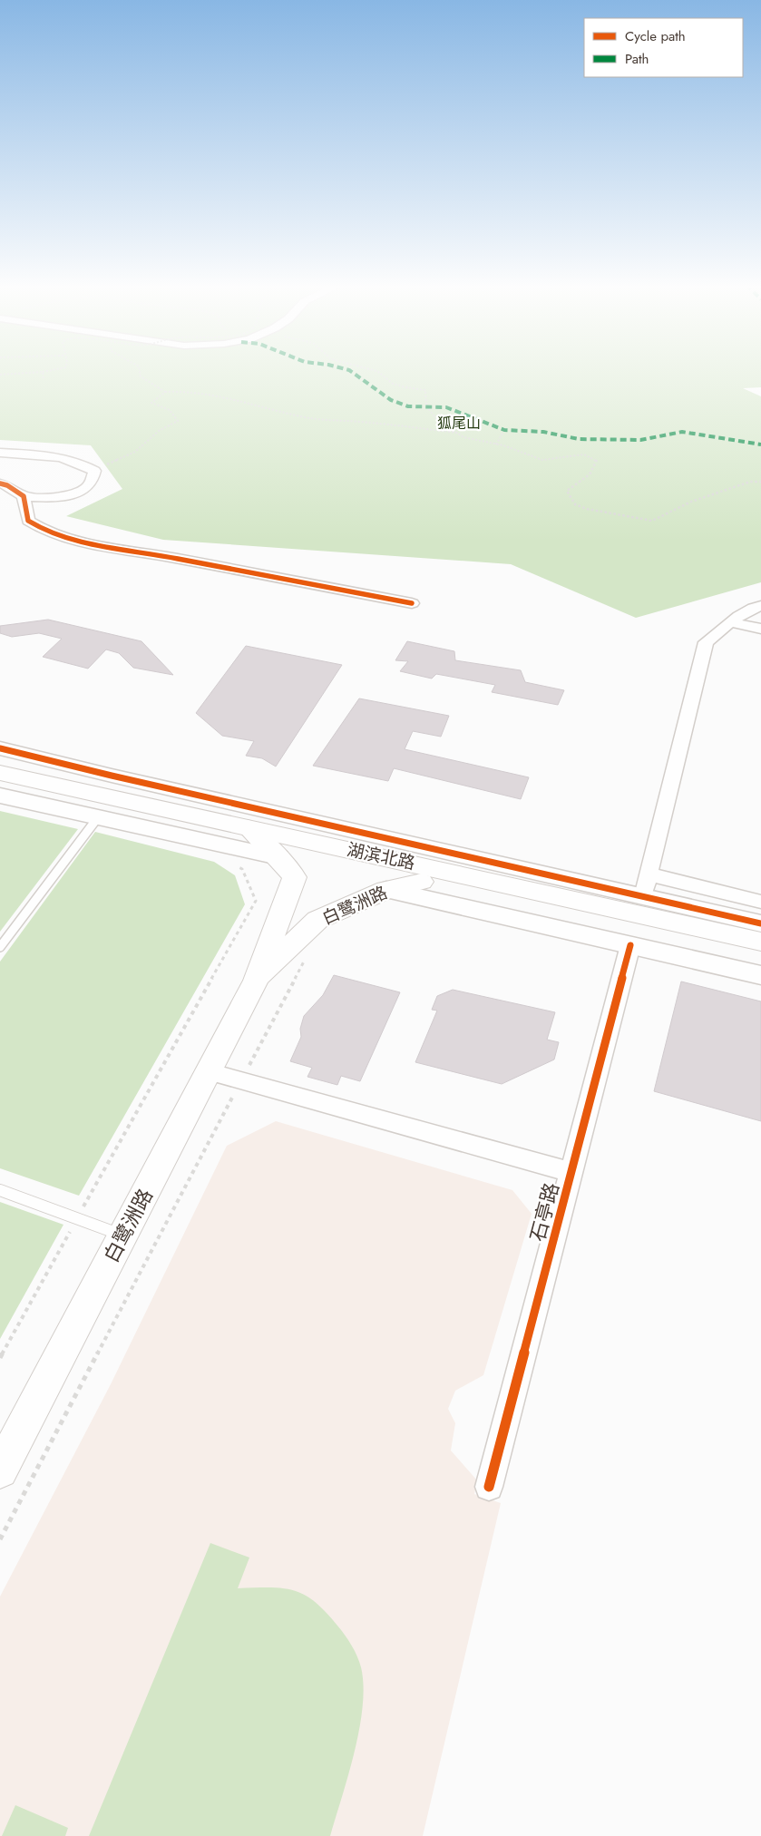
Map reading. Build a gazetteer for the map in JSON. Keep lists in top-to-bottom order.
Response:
{
  "streets": {
    "main road": ["湖滨北路", "白鹭洲路"],
    "street": ["石亭路"]
  },
  "crossings": [
    ["湖滨北路", "白鹭洲路"]
  ],
  "parks": ["狐尾山"],
  "legend": ["Cycle path", "Path"]
}
